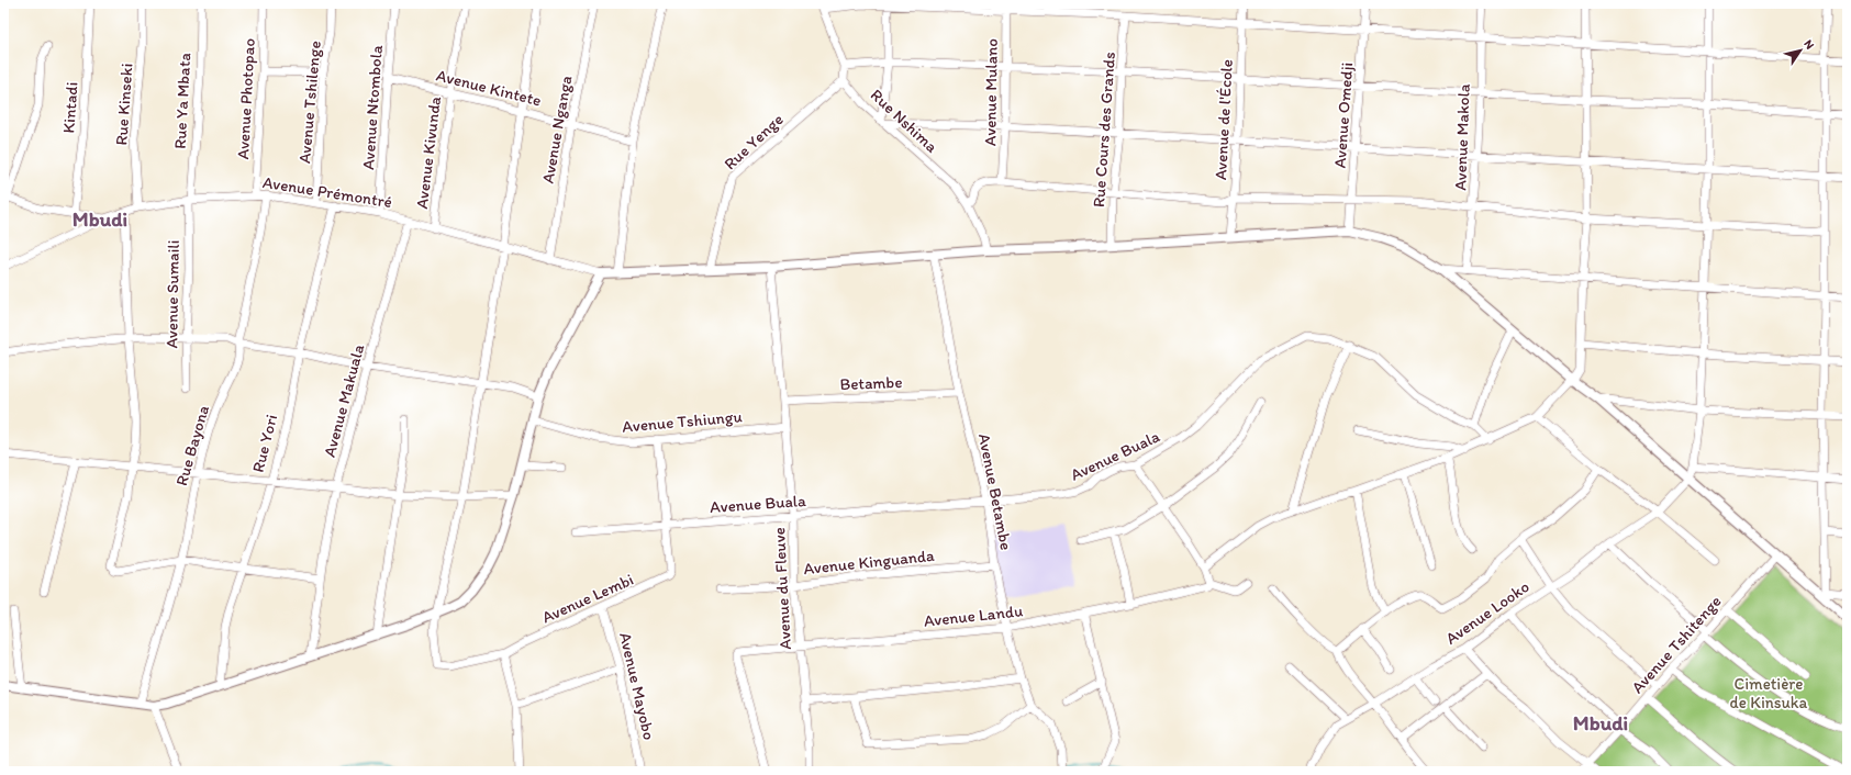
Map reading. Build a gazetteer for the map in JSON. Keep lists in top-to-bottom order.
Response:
{
  "streets": {
    "street": [
      "Avenue Kintete",
      "Avenue Mulano",
      "Avenue Photopao",
      "Rue Ya Mbata",
      "Avenue Tshilenge",
      "Rue Kinseki",
      "Kintadi",
      "Avenue Ntombola",
      "Avenue Omedji",
      "Avenue de l'École",
      "Rue Nshima",
      "Avenue Nganga",
      "Rue Cours des Grands",
      "Avenue Makola",
      "Rue Yenge",
      "Avenue Kivunda",
      "Avenue Prémontré",
      "Avenue Sumaili",
      "Betambe",
      "Avenue Makuala",
      "Avenue Tshiungu",
      "Rue Yori",
      "Rue Bayona",
      "Avenue Buala",
      "Avenue Betambe",
      "Avenue Kinguanda",
      "Avenue du Fleuve",
      "Avenue Lembi",
      "Avenue Looko",
      "Avenue Landu",
      "Avenue Tshitenge",
      "Avenue Mayobo"
    ]
  },
  "crossings": [
    ["Avenue Kintete", "Avenue Ntombola"],
    ["Avenue Kintete", "Avenue Nganga"],
    ["Avenue Kintete", "Avenue Kivunda"],
    ["Avenue Photopao", "Avenue Prémontré"],
    ["Rue Ya Mbata", "Avenue Prémontré"],
    ["Rue Ya Mbata", "Avenue Sumaili"],
    ["Avenue Tshilenge", "Avenue Prémontré"],
    ["Rue Kinseki", "Avenue Prémontré"],
    ["Avenue Ntombola", "Avenue Prémontré"],
    ["Rue Nshima", "Rue Yenge"],
    ["Avenue Nganga", "Avenue Prémontré"],
    ["Avenue Kivunda", "Avenue Prémontré"],
    ["Avenue Prémontré", "Avenue Sumaili"],
    ["Avenue Prémontré", "Avenue Makuala"],
    ["Avenue Prémontré", "Rue Yori"],
    ["Avenue Prémontré", "Rue Bayona"],
    ["Betambe", "Avenue Betambe"],
    ["Betambe", "Avenue du Fleuve"],
    ["Avenue Tshiungu", "Avenue du Fleuve"],
    ["Avenue Tshiungu", "Avenue Lembi"],
    ["Avenue Buala", "Avenue Betambe"],
    ["Avenue Buala", "Avenue du Fleuve"],
    ["Avenue Buala", "Avenue Lembi"],
    ["Avenue Betambe", "Avenue Kinguanda"],
    ["Avenue Betambe", "Avenue Landu"],
    ["Avenue Kinguanda", "Avenue du Fleuve"],
    ["Avenue du Fleuve", "Avenue Landu"],
    ["Avenue Lembi", "Avenue Mayobo"]
  ],
  "districts": ["Mbudi", "Mbudi"],
  "parks": ["Cimetière de Kinsuka"],
  "north": "top right"
}
